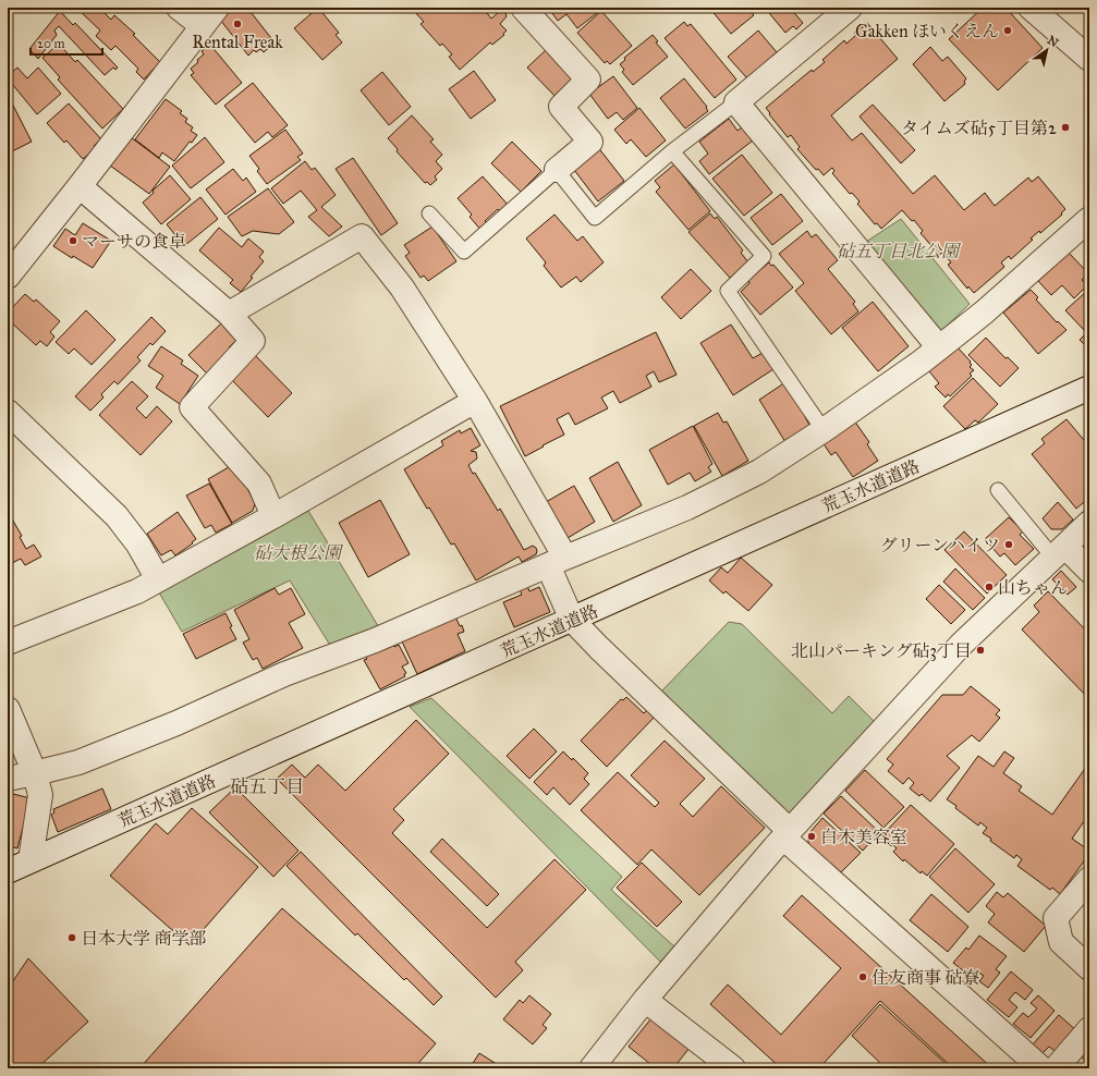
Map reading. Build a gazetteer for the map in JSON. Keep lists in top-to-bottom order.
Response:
{
  "streets": {
    "street": ["荒玉水道道路"]
  },
  "districts": ["砧五丁目"],
  "parks": ["砧五丁目北公園", "砧大根公園"],
  "places": [
    "Rental Freak",
    "Gakken ほいくえん",
    "タイムズ砧5丁目第2",
    "マーサの食卓",
    "グリーンハイツ",
    "山ちゃん",
    "北山パーキング砧3丁目",
    "白木美容室",
    "日本大学 商学部",
    "住友商事 砧寮"
  ],
  "scale_bar": "20 m",
  "north": "top right"
}
